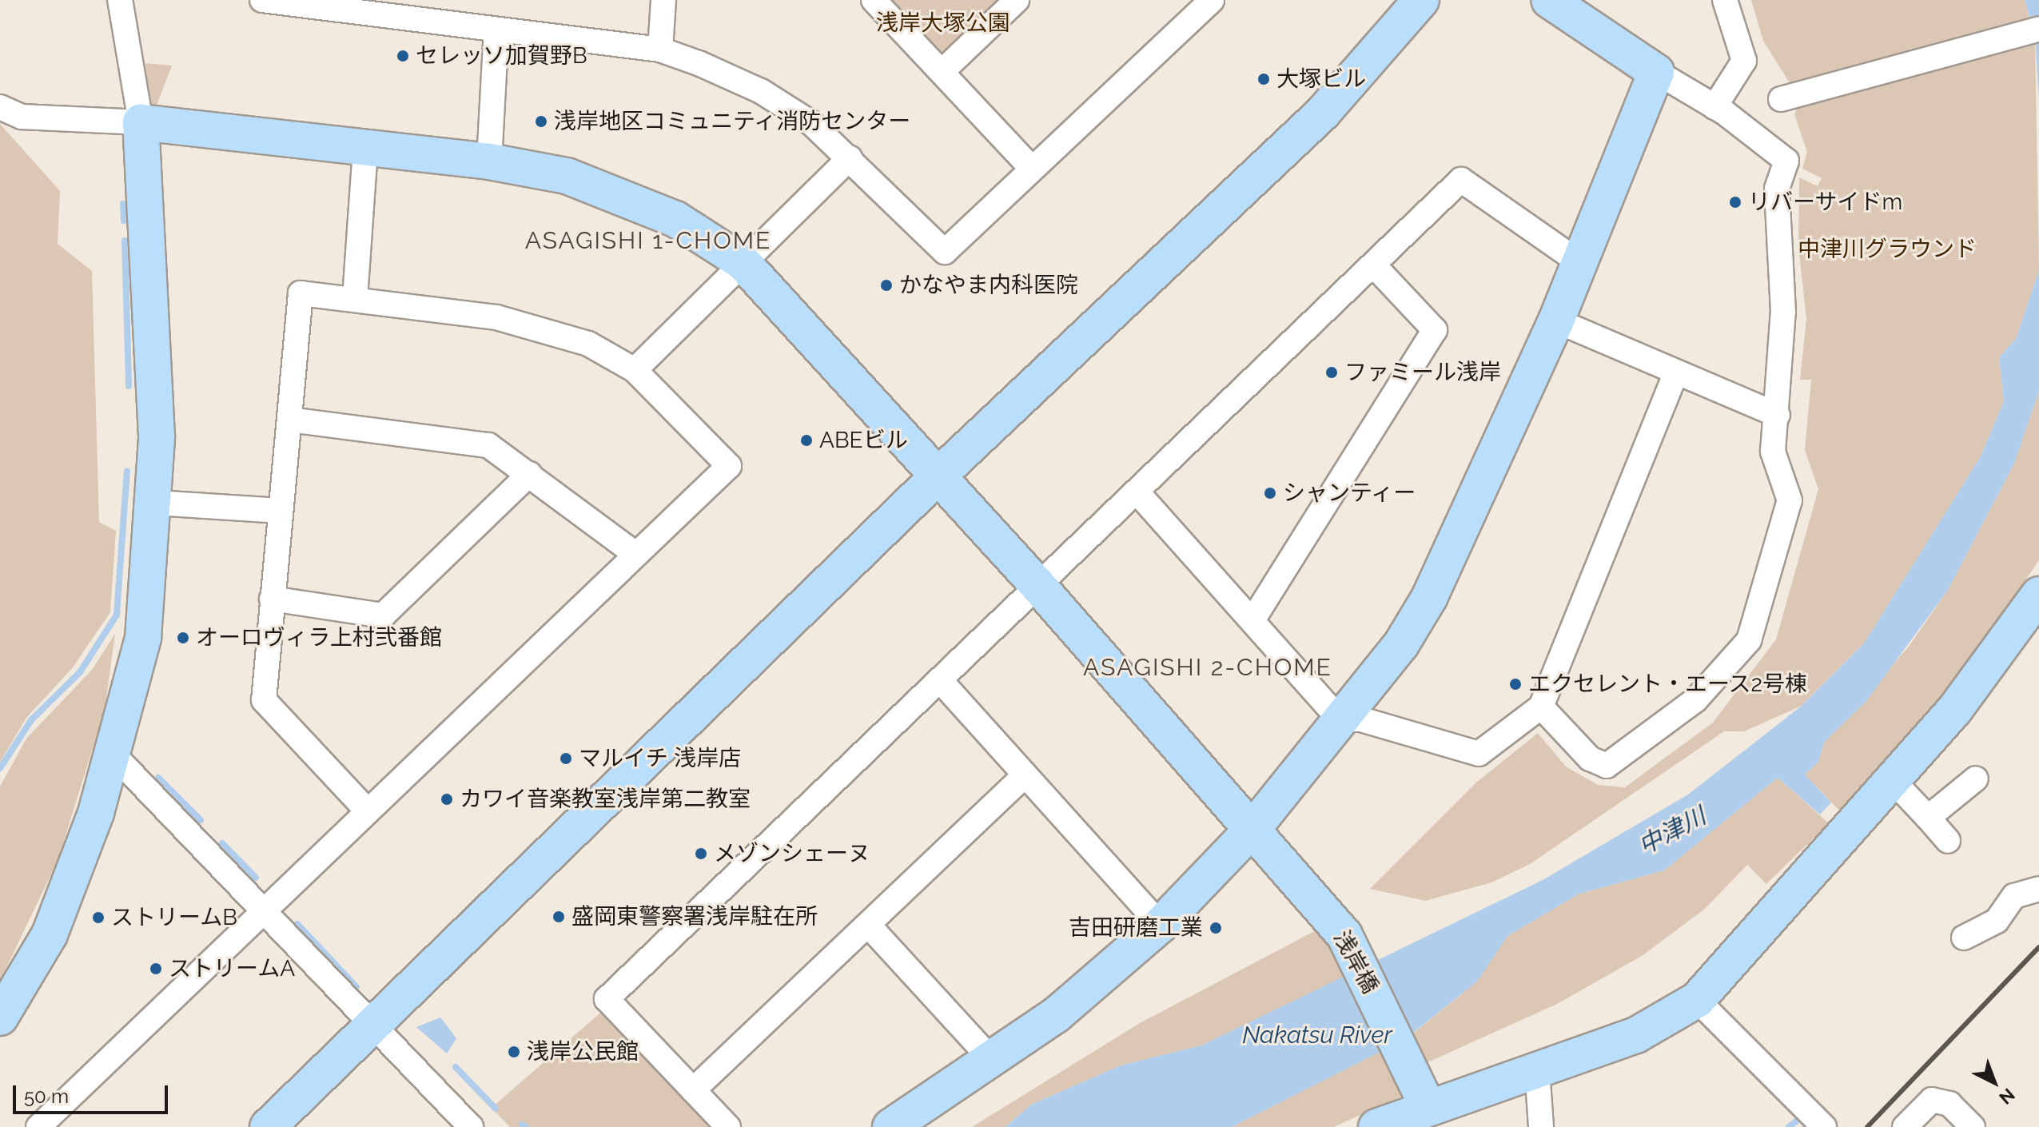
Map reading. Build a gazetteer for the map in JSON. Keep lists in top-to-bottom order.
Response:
{
  "streets": {
    "street": ["浅岸橋"]
  },
  "districts": ["ASAGISHI 1-CHOME", "ASAGISHI 2-CHOME"],
  "water": ["中津川", "Nakatsu River"],
  "parks": ["浅岸大塚公園", "中津川グラウンド"],
  "places": [
    "セレッソ加賀野B",
    "大塚ビル",
    "浅岸地区コミュニティ消防センター",
    "リバーサイドm",
    "かなやま内科医院",
    "ファミール浅岸",
    "ABEビル",
    "シャンティー",
    "オーロヴィラ上村弐番館",
    "エクセレント・エース2号棟",
    "マルイチ 浅岸店",
    "カワイ音楽教室浅岸第二教室",
    "メゾンシェーヌ",
    "盛岡東警察署浅岸駐在所",
    "ストリームB",
    "吉田研磨工業",
    "ストリームA",
    "浅岸公民館"
  ],
  "scale_bar": "50 m",
  "north": "bottom right"
}
